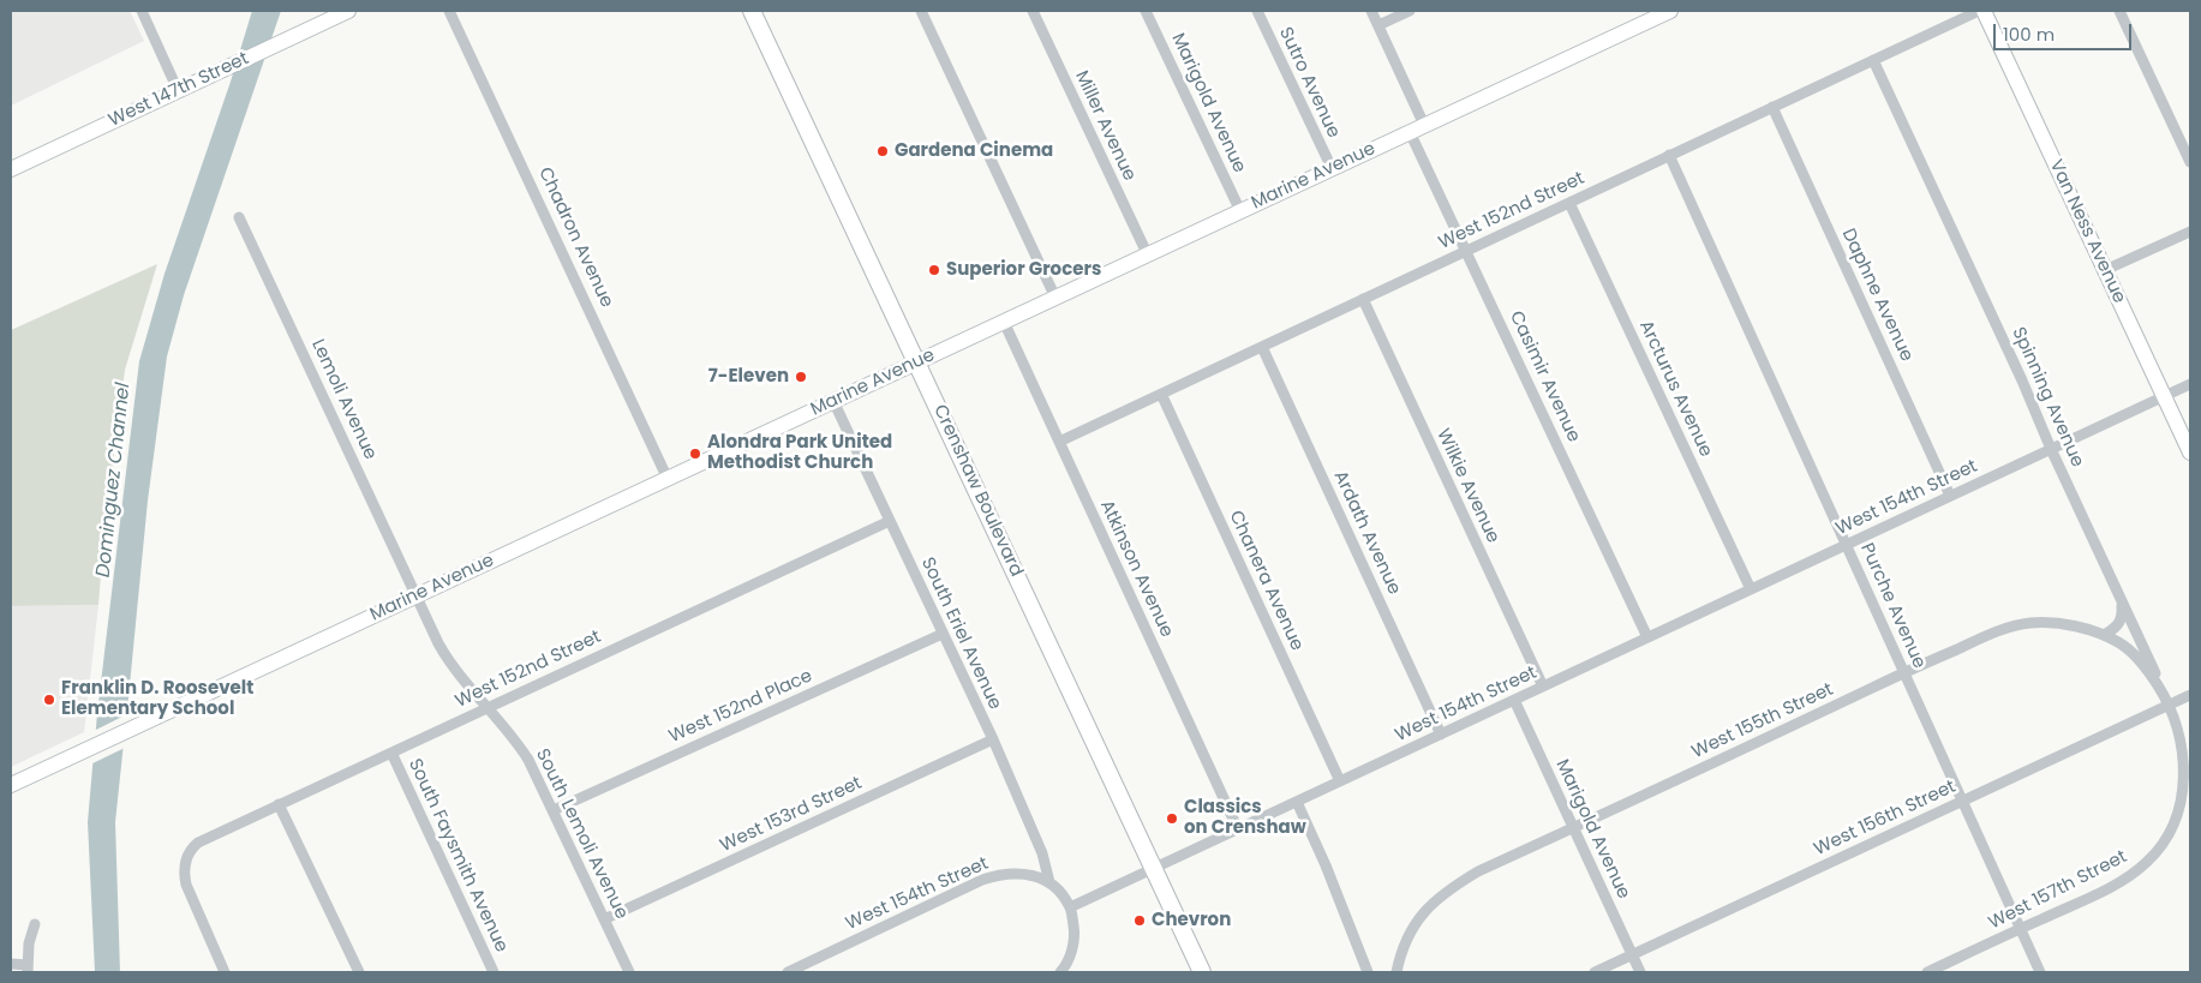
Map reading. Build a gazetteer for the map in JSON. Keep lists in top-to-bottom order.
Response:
{
  "streets": {
    "main road": [
      "West 147th Street",
      "Marine Avenue",
      "Van Ness Avenue",
      "Crenshaw Boulevard"
    ],
    "street": [
      "Sutro Avenue",
      "Marigold Avenue",
      "Miller Avenue",
      "West 152nd Street",
      "Chadron Avenue",
      "Daphne Avenue",
      "Casimir Avenue",
      "Arcturus Avenue",
      "Spinning Avenue",
      "Lemoli Avenue",
      "Wilkie Avenue",
      "West 154th Street",
      "Ardath Avenue",
      "Atkinson Avenue",
      "Chanera Avenue",
      "Purche Avenue",
      "South Eriel Avenue",
      "West 152nd Place",
      "West 155th Street",
      "West 153rd Street",
      "West 156th Street",
      "South Lemoli Avenue",
      "South Faysmith Avenue",
      "West 157th Street"
    ]
  },
  "crossings": [
    ["Sutro Avenue", "Marine Avenue"],
    ["Marigold Avenue", "Marine Avenue"],
    ["Marigold Avenue", "West 154th Street"],
    ["Marigold Avenue", "West 155th Street"],
    ["Marigold Avenue", "West 156th Street"],
    ["Miller Avenue", "Marine Avenue"],
    ["Marine Avenue", "Chadron Avenue"],
    ["Marine Avenue", "Casimir Avenue"],
    ["Marine Avenue", "Lemoli Avenue"],
    ["Marine Avenue", "Crenshaw Boulevard"],
    ["Marine Avenue", "Atkinson Avenue"],
    ["Marine Avenue", "South Eriel Avenue"],
    ["Marine Avenue", "South Lemoli Avenue"],
    ["West 152nd Street", "Daphne Avenue"],
    ["West 152nd Street", "Casimir Avenue"],
    ["West 152nd Street", "Arcturus Avenue"],
    ["West 152nd Street", "Spinning Avenue"],
    ["West 152nd Street", "Wilkie Avenue"],
    ["West 152nd Street", "Ardath Avenue"],
    ["West 152nd Street", "Atkinson Avenue"],
    ["West 152nd Street", "Chanera Avenue"],
    ["West 152nd Street", "Purche Avenue"],
    ["West 152nd Street", "South Eriel Avenue"],
    ["West 152nd Street", "South Lemoli Avenue"],
    ["West 152nd Street", "South Faysmith Avenue"],
    ["Van Ness Avenue", "West 154th Street"],
    ["Daphne Avenue", "West 154th Street"],
    ["Casimir Avenue", "West 154th Street"],
    ["Arcturus Avenue", "West 154th Street"],
    ["Spinning Avenue", "West 154th Street"],
    ["Spinning Avenue", "West 155th Street"],
    ["Spinning Avenue", "West 156th Street"],
    ["Spinning Avenue", "West 157th Street"],
    ["Lemoli Avenue", "South Lemoli Avenue"],
    ["Wilkie Avenue", "West 154th Street"],
    ["Crenshaw Boulevard", "West 154th Street"],
    ["West 154th Street", "Ardath Avenue"],
    ["West 154th Street", "Atkinson Avenue"],
    ["West 154th Street", "Chanera Avenue"],
    ["West 154th Street", "Purche Avenue"],
    ["West 154th Street", "South Eriel Avenue"],
    ["Purche Avenue", "West 155th Street"],
    ["Purche Avenue", "West 156th Street"],
    ["Purche Avenue", "West 157th Street"],
    ["South Eriel Avenue", "West 152nd Place"],
    ["South Eriel Avenue", "West 153rd Street"],
    ["West 152nd Place", "South Lemoli Avenue"],
    ["West 155th Street", "West 156th Street"],
    ["West 155th Street", "West 157th Street"],
    ["West 153rd Street", "South Lemoli Avenue"],
    ["West 156th Street", "West 157th Street"]
  ],
  "water": ["Dominguez Channel"],
  "places": [
    "Gardena Cinema",
    "Superior Grocers",
    "7-Eleven",
    "Alondra Park United Methodist Church",
    "Franklin D. Roosevelt Elementary School",
    "Classics on Crenshaw",
    "Chevron"
  ],
  "scale_bar": "100 m"
}
